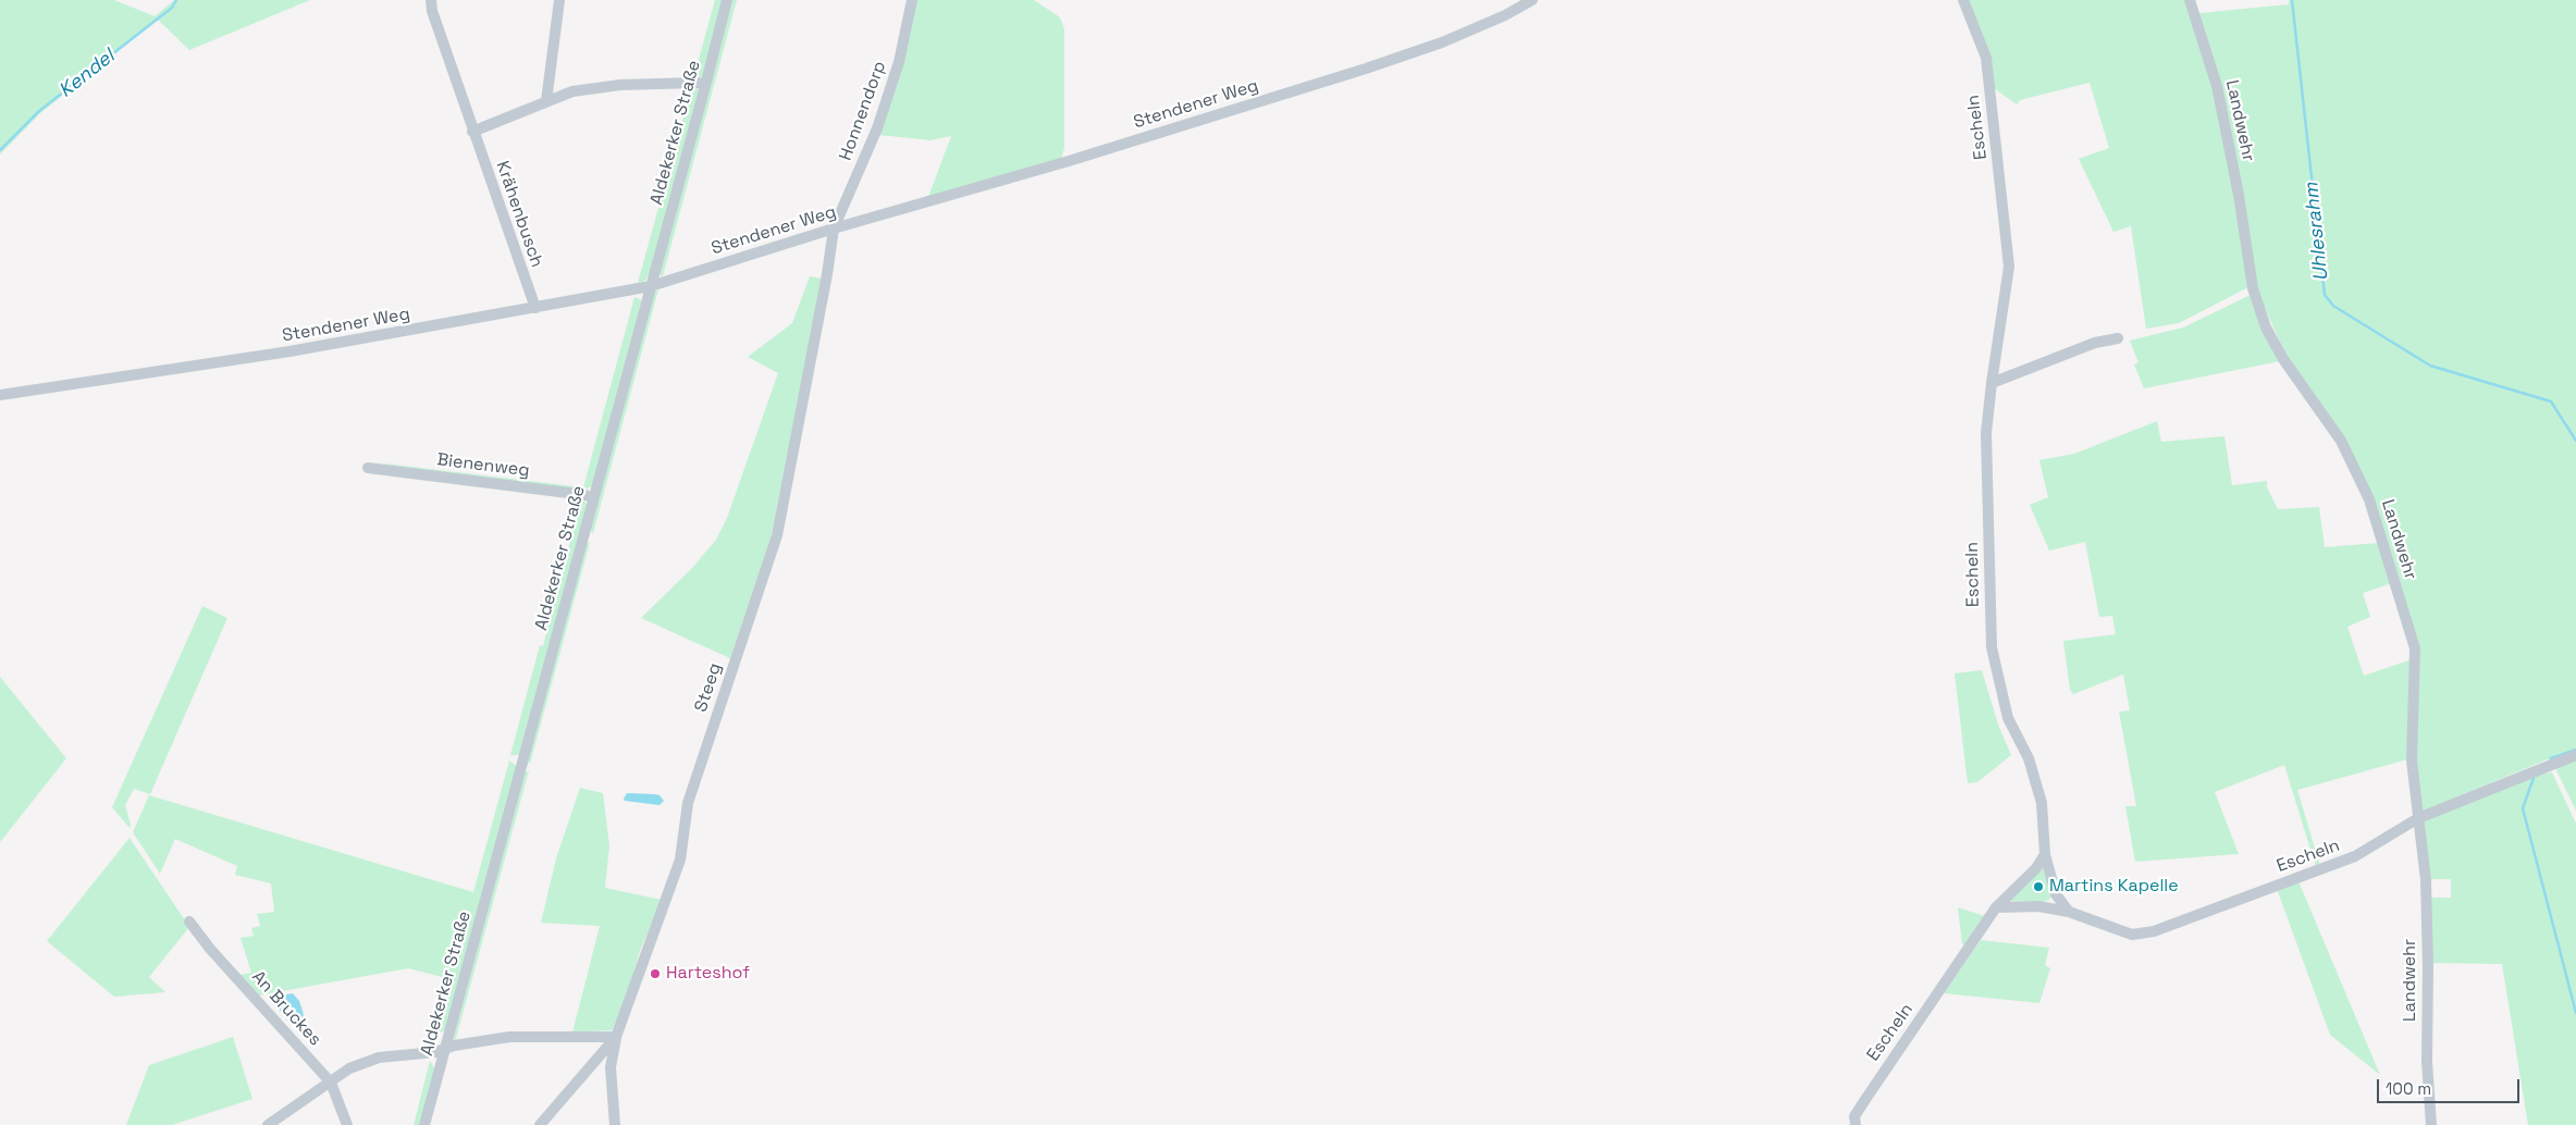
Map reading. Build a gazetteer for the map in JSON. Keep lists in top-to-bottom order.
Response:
{
  "streets": {
    "street": [
      "Stendener Weg",
      "Honnendorp",
      "Landwehr",
      "Escheln",
      "Aldekerker Straße",
      "Krähenbusch",
      "Bienenweg",
      "Steeg",
      "An Bruckes"
    ]
  },
  "crossings": [
    ["Stendener Weg", "Honnendorp"],
    ["Stendener Weg", "Aldekerker Straße"],
    ["Stendener Weg", "Krähenbusch"],
    ["Stendener Weg", "Steeg"],
    ["Honnendorp", "Steeg"],
    ["Landwehr", "Escheln"],
    ["Aldekerker Straße", "Bienenweg"]
  ],
  "water": ["Kendel", "Uhlesrahm"],
  "places": ["Martins Kapelle", "Harteshof"],
  "scale_bar": "100 m"
}
